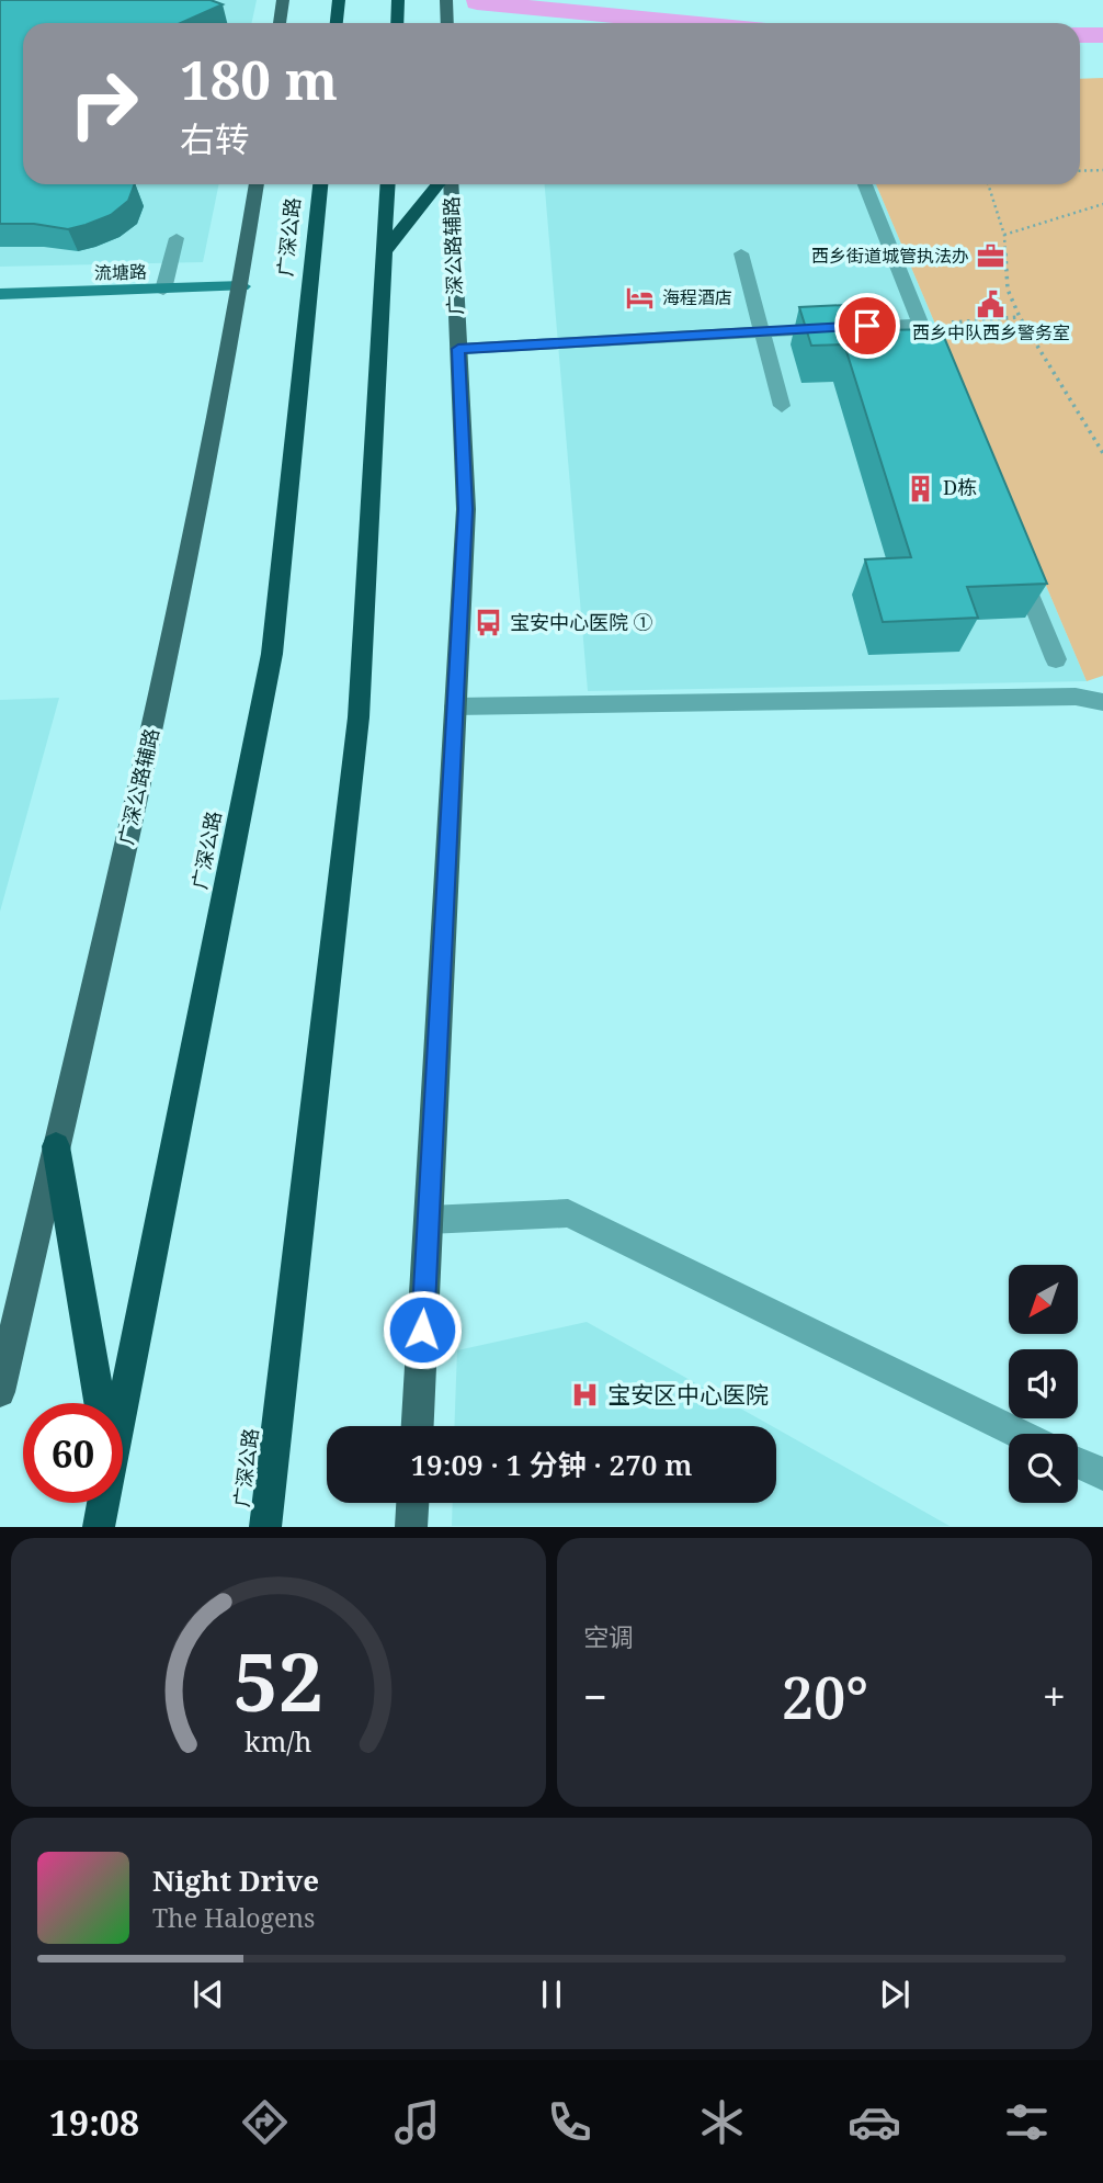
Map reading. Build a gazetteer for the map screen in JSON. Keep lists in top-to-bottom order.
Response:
{
  "streets": {
    "highway": ["广深公路"],
    "main road": ["广深公路辅路", "流塘路"]
  },
  "crossings": [
    ["广深公路辅路", "流塘路"]
  ],
  "places": {
    "office": ["西乡街道城管执法办"],
    "hotel": ["海程酒店"],
    "public building": ["西乡中队西乡警务室"],
    "building": ["D栋"],
    "bus stop": ["宝安中心医院 ①"],
    "hospital": ["宝安区中心医院"]
  },
  "north": "bottom left",
  "page": {
    "turn": ["180 m", "右转"],
    "limit": "60",
    "trip": "19:09 · 1 分钟 · 270 m",
    "tile": "空调",
    "heat": ["−", "20°", "+"],
    "song": ["Night Drive", "The Halogens"],
    "tabs": "19:08",
    "gauge": ["52", "km/h"]
  }
}
